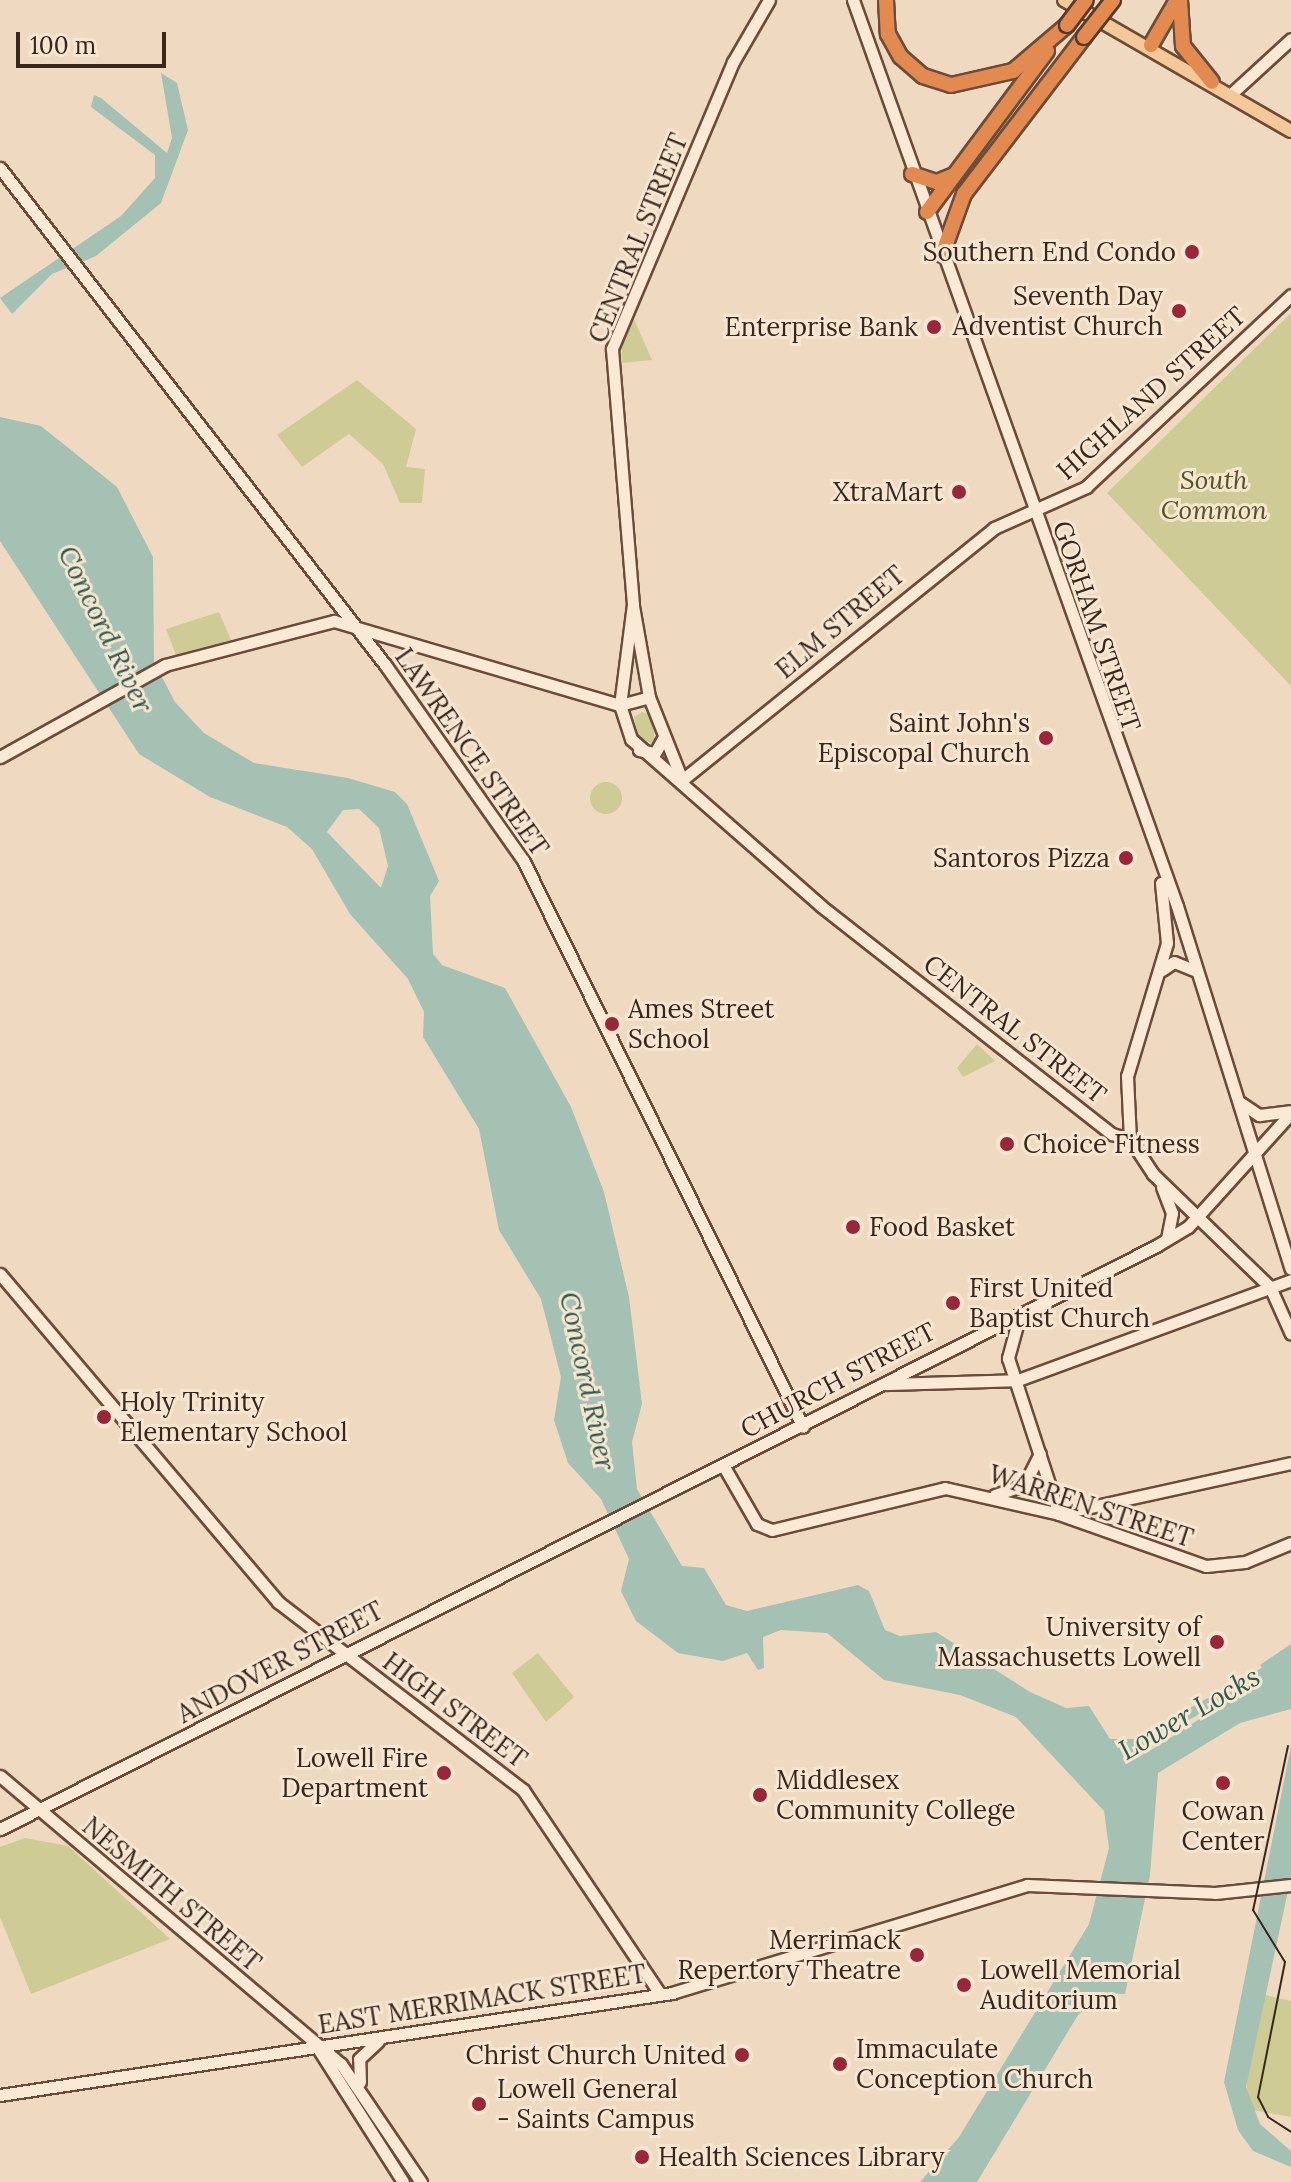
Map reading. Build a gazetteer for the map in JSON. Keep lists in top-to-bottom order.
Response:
{
  "streets": {
    "main road": [
      "CENTRAL STREET",
      "HIGHLAND STREET",
      "ELM STREET",
      "GORHAM STREET",
      "LAWRENCE STREET",
      "CHURCH STREET",
      "WARREN STREET",
      "ANDOVER STREET",
      "HIGH STREET",
      "NESMITH STREET",
      "EAST MERRIMACK STREET"
    ]
  },
  "crossings": [
    ["CENTRAL STREET", "ELM STREET"],
    ["CENTRAL STREET", "CHURCH STREET"],
    ["HIGHLAND STREET", "ELM STREET"],
    ["HIGHLAND STREET", "GORHAM STREET"],
    ["ELM STREET", "GORHAM STREET"],
    ["GORHAM STREET", "CHURCH STREET"],
    ["LAWRENCE STREET", "CHURCH STREET"],
    ["CHURCH STREET", "WARREN STREET"],
    ["CHURCH STREET", "ANDOVER STREET"],
    ["ANDOVER STREET", "HIGH STREET"],
    ["ANDOVER STREET", "NESMITH STREET"],
    ["HIGH STREET", "EAST MERRIMACK STREET"],
    ["NESMITH STREET", "EAST MERRIMACK STREET"]
  ],
  "water": ["Concord River", "Lower Locks"],
  "parks": ["South Common"],
  "places": [
    "Southern End Condo",
    "Seventh Day Adventist Church",
    "Enterprise Bank",
    "XtraMart",
    "Saint John's Episcopal Church",
    "Santoros Pizza",
    "Ames Street School",
    "Choice Fitness",
    "Food Basket",
    "First United Baptist Church",
    "Holy Trinity Elementary School",
    "University of Massachusetts Lowell",
    "Lowell Fire Department",
    "Cowan Center",
    "Middlesex Community College",
    "Merrimack Repertory Theatre",
    "Lowell Memorial Auditorium",
    "Christ Church United",
    "Immaculate Conception Church",
    "Lowell General - Saints Campus",
    "Health Sciences Library"
  ],
  "scale_bar": "100 m"
}
